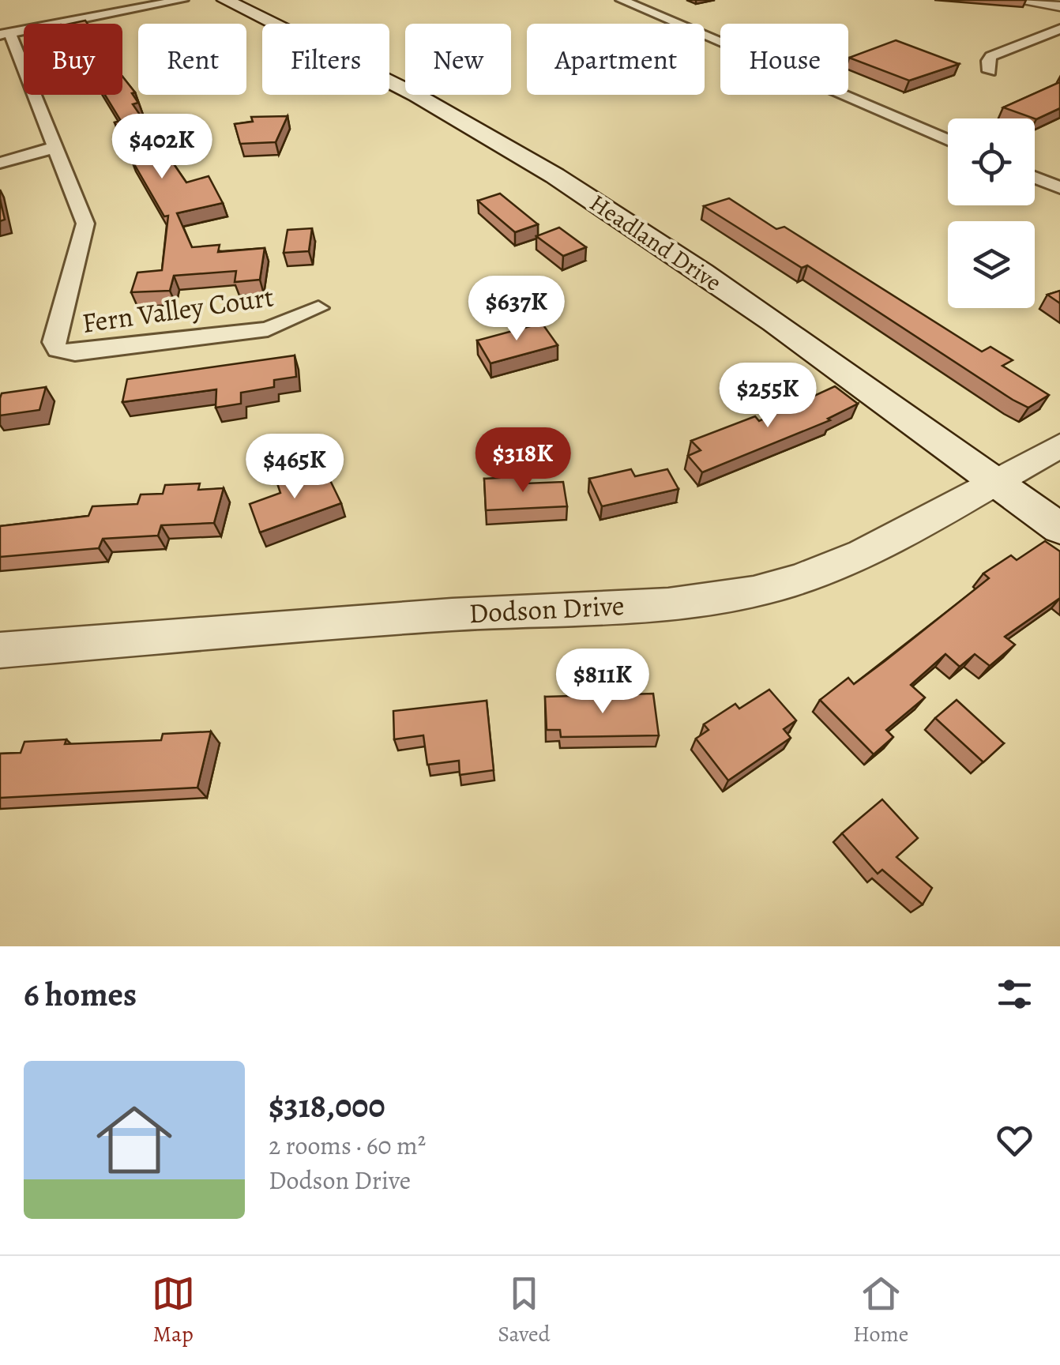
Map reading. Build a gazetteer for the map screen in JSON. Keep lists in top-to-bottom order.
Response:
{
  "streets": {
    "main road": ["Headland Drive"],
    "street": ["Fern Valley Court", "Dodson Drive"]
  },
  "crossings": [
    ["Headland Drive", "Dodson Drive"]
  ],
  "page": {
    "chip": [
      "Buy",
      "Rent",
      "Filters",
      "New",
      "Apartment",
      "House"
    ],
    "price": [
      "$402K",
      "$637K",
      "$255K",
      "$318K",
      "$465K",
      "$811K"
    ],
    "heading": "6 homes",
    "list": [
      {
        "name": "$318,000",
        "note": "2 rooms · 60 m² · Dodson Drive"
      }
    ],
    "tabs": ["Map", "Saved", "Home"]
  }
}
